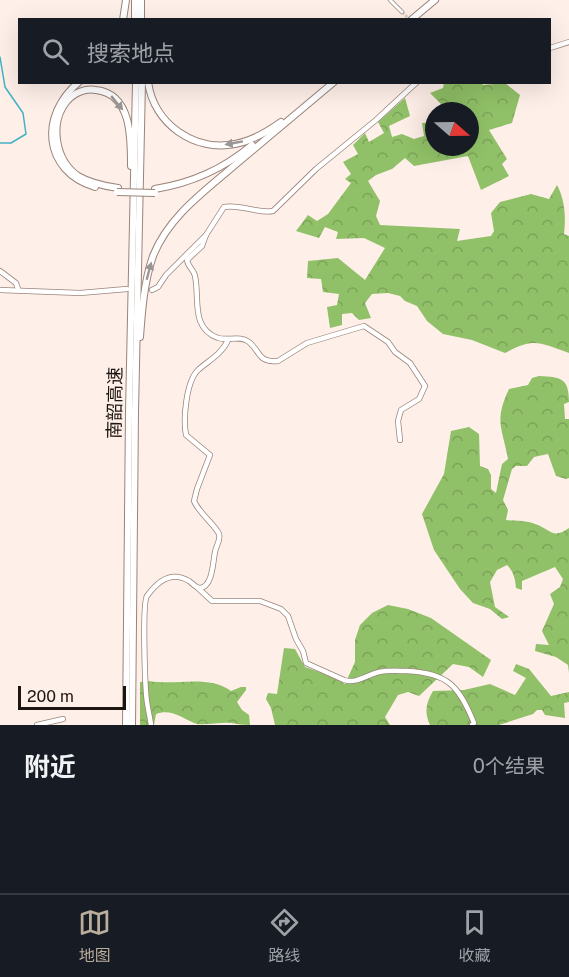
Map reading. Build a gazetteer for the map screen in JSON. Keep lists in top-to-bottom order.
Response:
{
  "streets": {
    "highway": ["南韶高速"]
  },
  "scale_bar": "200 m",
  "north": "right",
  "page": {
    "search": "搜索地点",
    "scale": "200 m",
    "heading": ["附近", "0个结果"],
    "nav": ["地图", "路线", "收藏"]
  }
}
